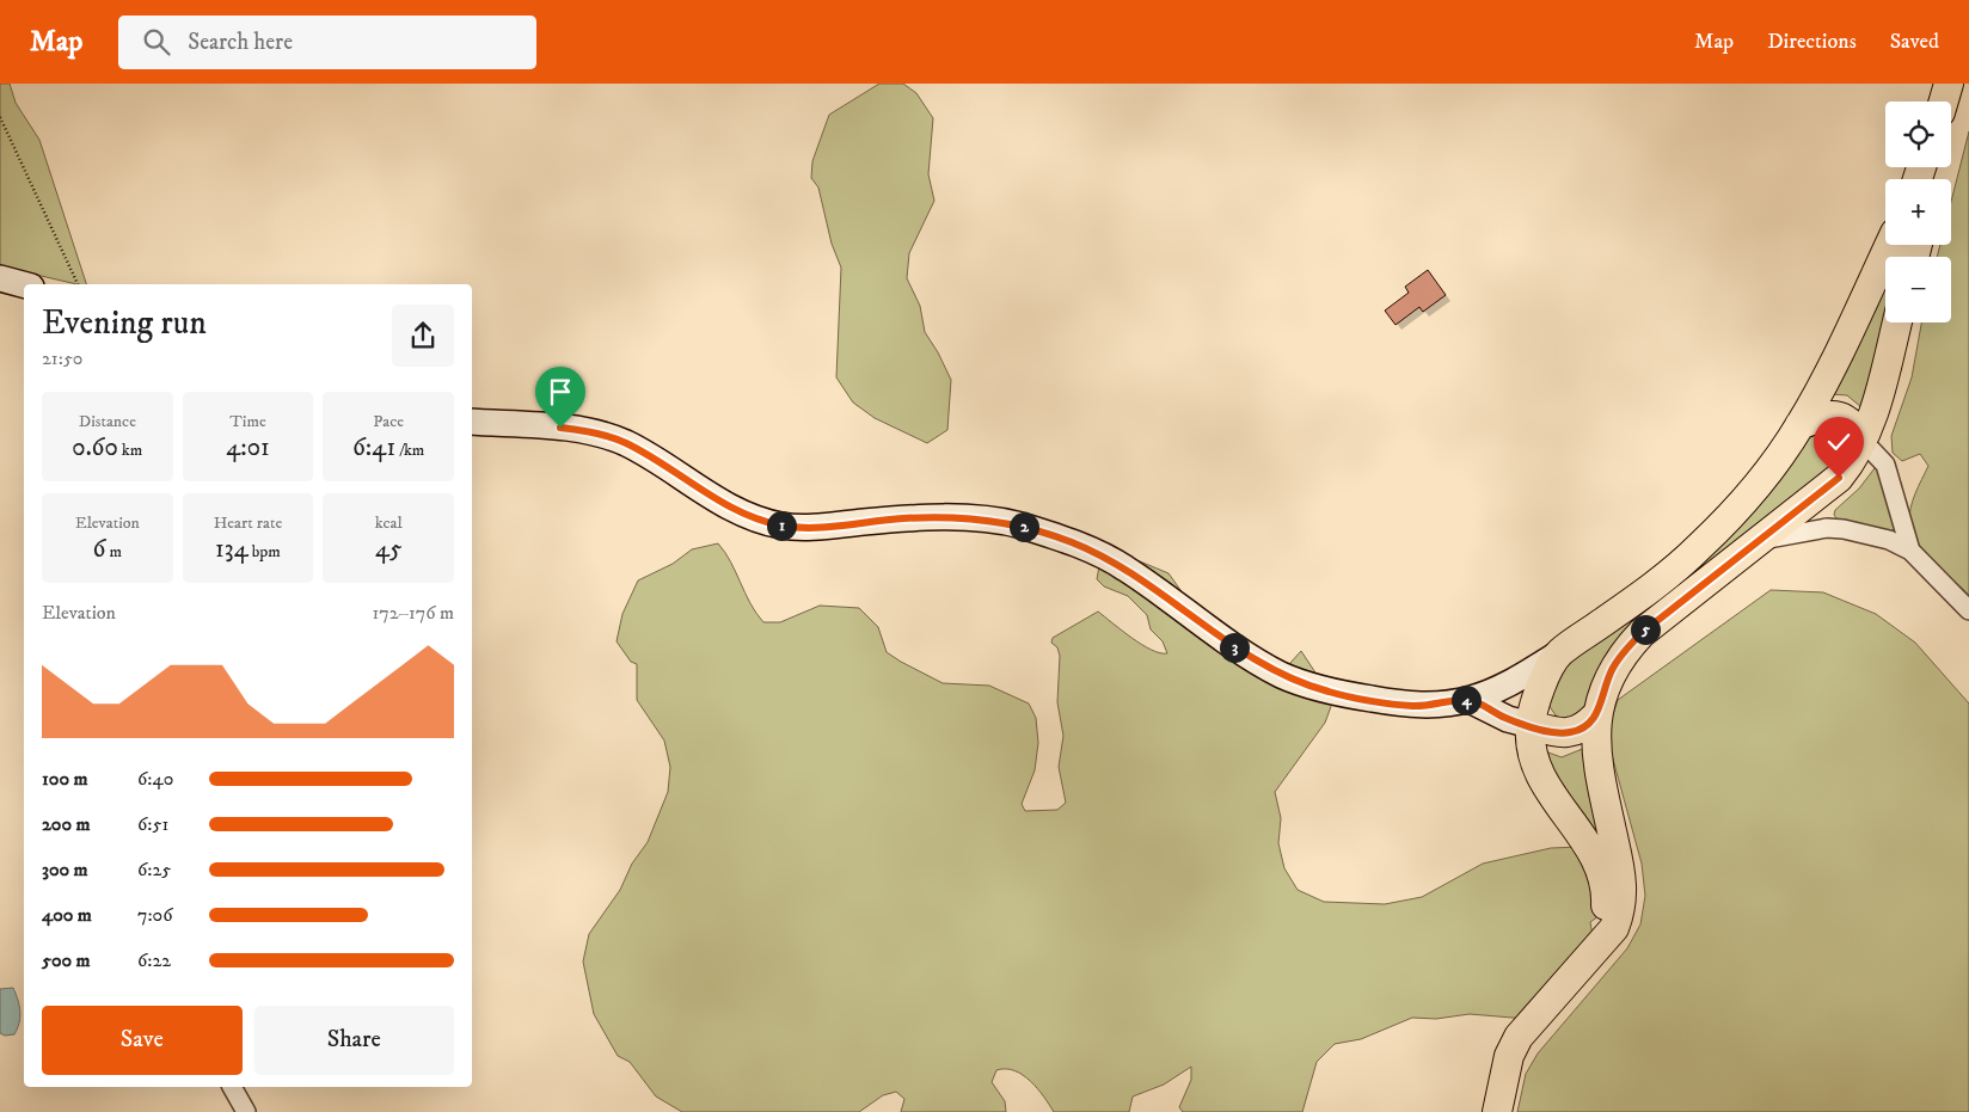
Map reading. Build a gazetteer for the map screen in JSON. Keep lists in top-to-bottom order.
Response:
{
  "page": {
    "header": "Map",
    "search": "Search here",
    "nav": ["Map", "Directions", "Saved"],
    "map_buttons": ["+", "−"],
    "heading": ["Evening run", "21:50"],
    "stats": [
      ["Distance", "0.60 km"],
      ["Time", "4:01"],
      ["Pace", "6:41 /km"],
      ["Elevation", "6 m"],
      ["Heart rate", "134 bpm"],
      ["kcal", "45"]
    ],
    "pins": [
      "1",
      "2",
      "5",
      "3",
      "4"
    ],
    "chart": ["Elevation", "172–176 m"],
    "list": [
      {
        "name": "100 m",
        "note": "6:40"
      },
      {
        "name": "200 m",
        "note": "6:51"
      },
      {
        "name": "300 m",
        "note": "6:25"
      },
      {
        "name": "400 m",
        "note": "7:06"
      },
      {
        "name": "500 m",
        "note": "6:22"
      }
    ],
    "buttons": ["Save", "Share"]
  }
}
